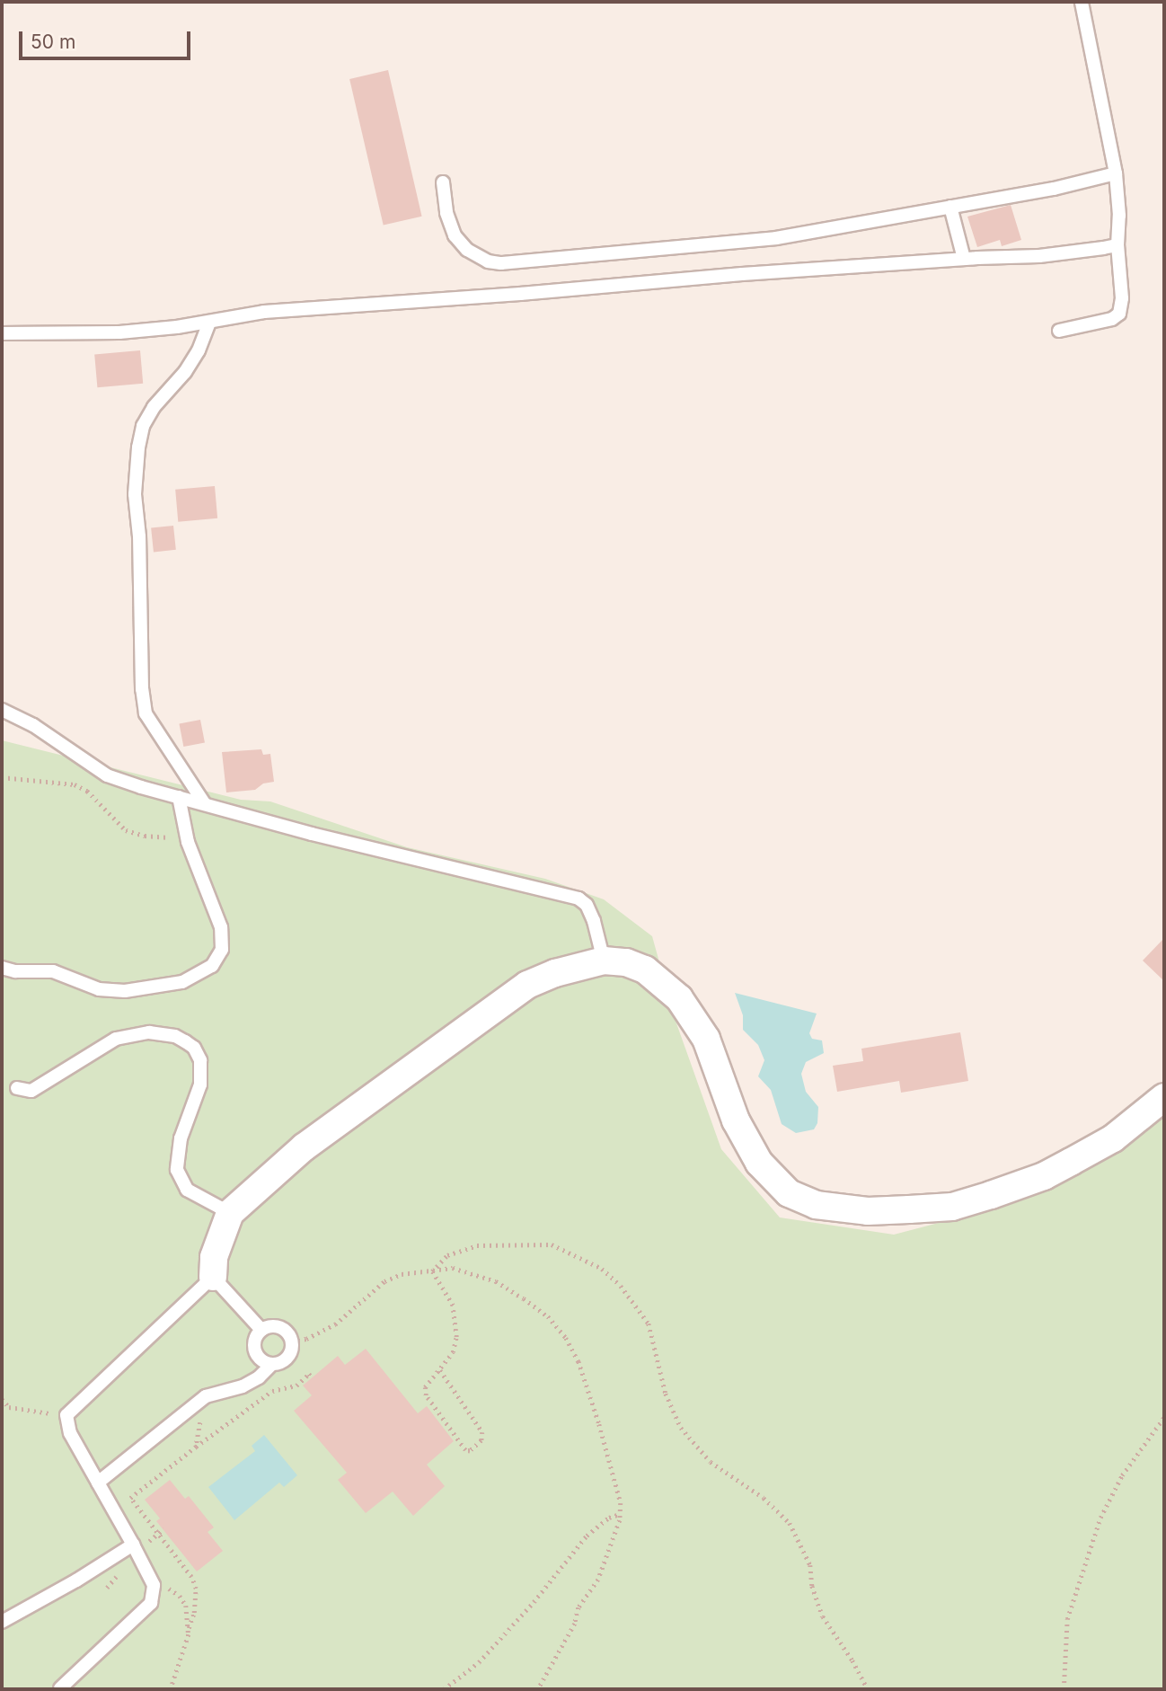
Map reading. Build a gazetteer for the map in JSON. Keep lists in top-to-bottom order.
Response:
{
  "scale_bar": "50 m"
}
